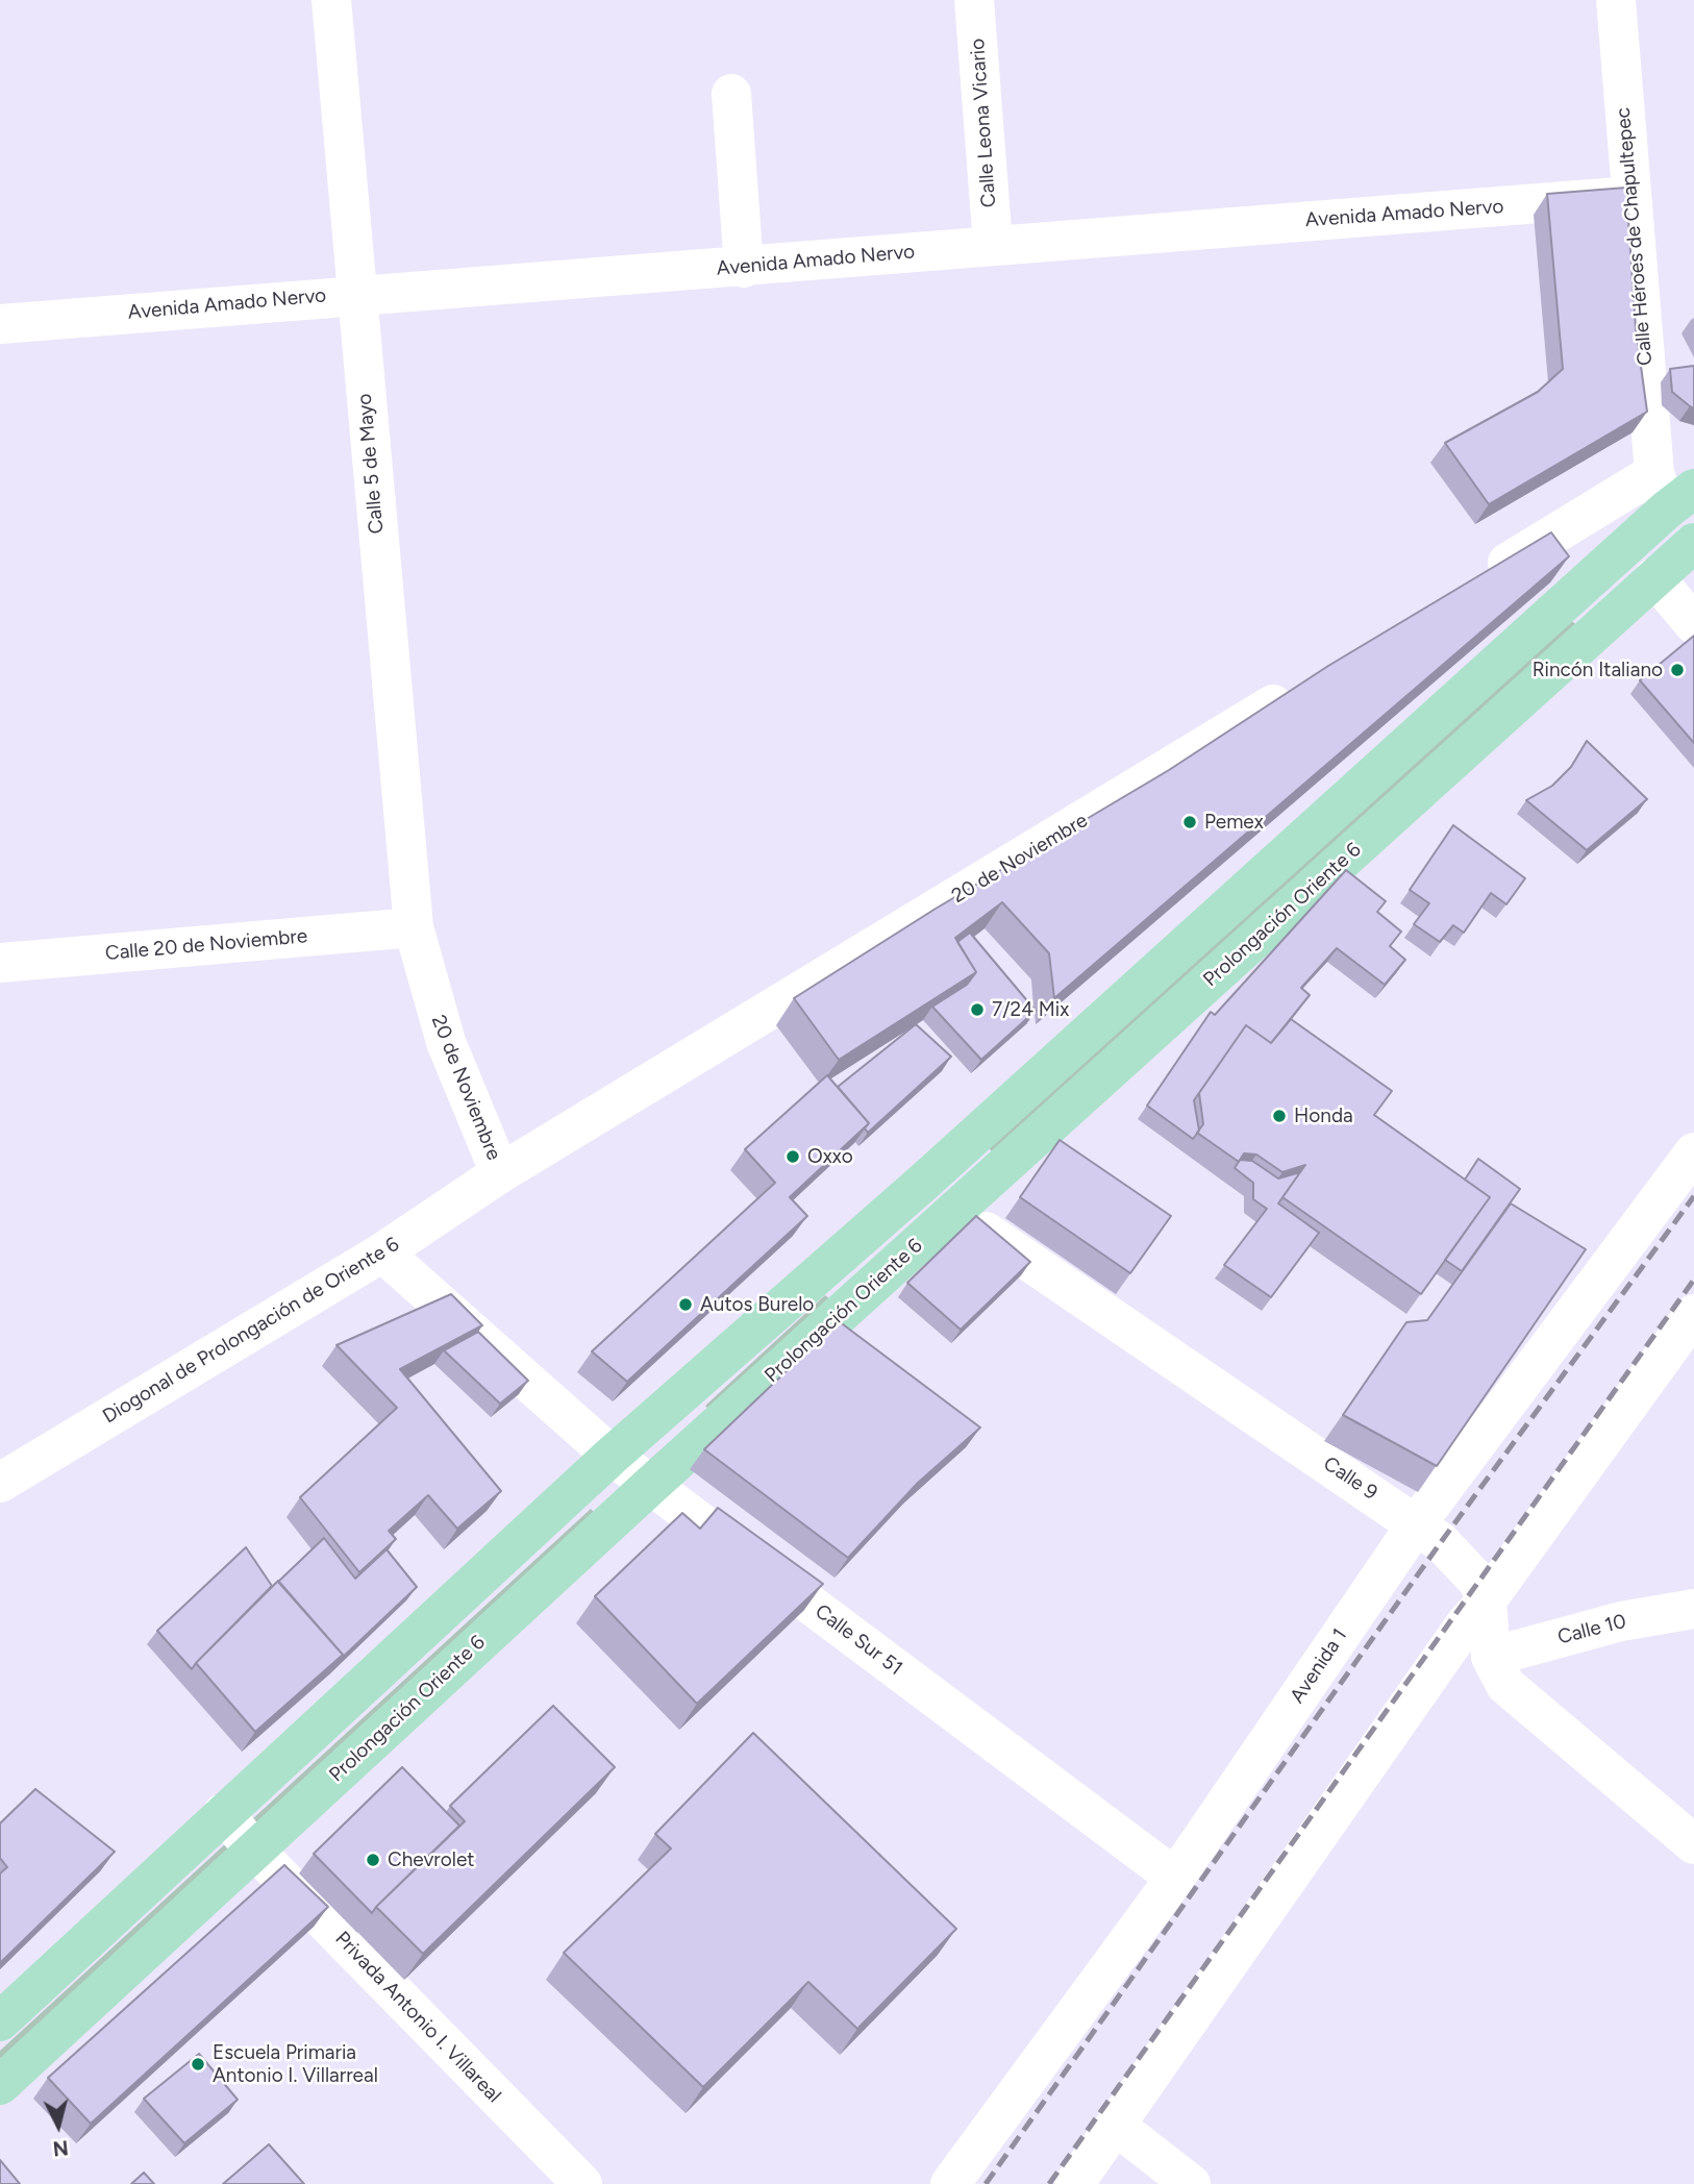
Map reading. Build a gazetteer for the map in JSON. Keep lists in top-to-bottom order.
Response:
{
  "streets": {
    "main road": ["Prolongación Oriente 6"],
    "street": [
      "Calle Leona Vicario",
      "Avenida Amado Nervo",
      "Calle Héroes de Chapultepec",
      "Calle 5 de Mayo",
      "20 de Noviembre",
      "Calle 20 de Noviembre",
      "Diogonal de Prolongación de Oriente 6",
      "Calle 9",
      "Calle 10",
      "Calle Sur 51",
      "Avenida 1",
      "Privada Antonio I. Villareal"
    ]
  },
  "crossings": [
    ["Calle Leona Vicario", "Avenida Amado Nervo"],
    ["Avenida Amado Nervo", "Calle Héroes de Chapultepec"],
    ["Avenida Amado Nervo", "Calle 5 de Mayo"],
    ["Calle 5 de Mayo", "20 de Noviembre"],
    ["Calle 5 de Mayo", "Calle 20 de Noviembre"],
    ["20 de Noviembre", "Calle 20 de Noviembre"],
    ["20 de Noviembre", "Diogonal de Prolongación de Oriente 6"],
    ["Prolongación Oriente 6", "Calle 9"],
    ["Prolongación Oriente 6", "Calle Sur 51"],
    ["Prolongación Oriente 6", "Privada Antonio I. Villareal"],
    ["Diogonal de Prolongación de Oriente 6", "Calle Sur 51"],
    ["Calle 9", "Calle 10"],
    ["Calle 9", "Avenida 1"],
    ["Calle Sur 51", "Avenida 1"]
  ],
  "places": [
    "Rincón Italiano",
    "Pemex",
    "7/24 Mix",
    "Honda",
    "Oxxo",
    "Autos Burelo",
    "Chevrolet",
    "Escuela Primaria Antonio I. Villarreal"
  ],
  "north": "bottom"
}
